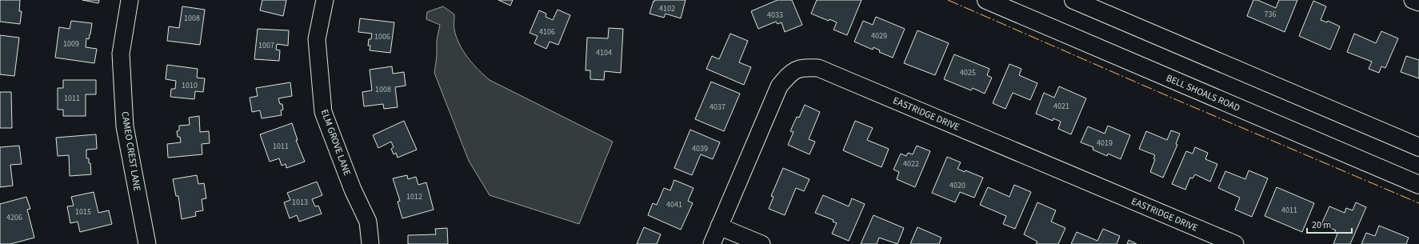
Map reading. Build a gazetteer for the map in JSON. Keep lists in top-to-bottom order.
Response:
{
  "streets": {
    "main road": ["BELL SHOALS ROAD"],
    "street": ["EASTRIDGE DRIVE", "ELM GROVE LANE", "CAMEO CREST LANE"]
  },
  "house_numbers": [
    "4102",
    "736",
    "4033",
    "1008",
    "4106",
    "4029",
    "1006",
    "1009",
    "1007",
    "4104",
    "4025",
    "1010",
    "1008",
    "1011",
    "4021",
    "4037",
    "4019",
    "1011",
    "4039",
    "4022",
    "4020",
    "1012",
    "1013",
    "4041",
    "4011",
    "1015",
    "4206"
  ],
  "scale_bar": "20 m"
}
